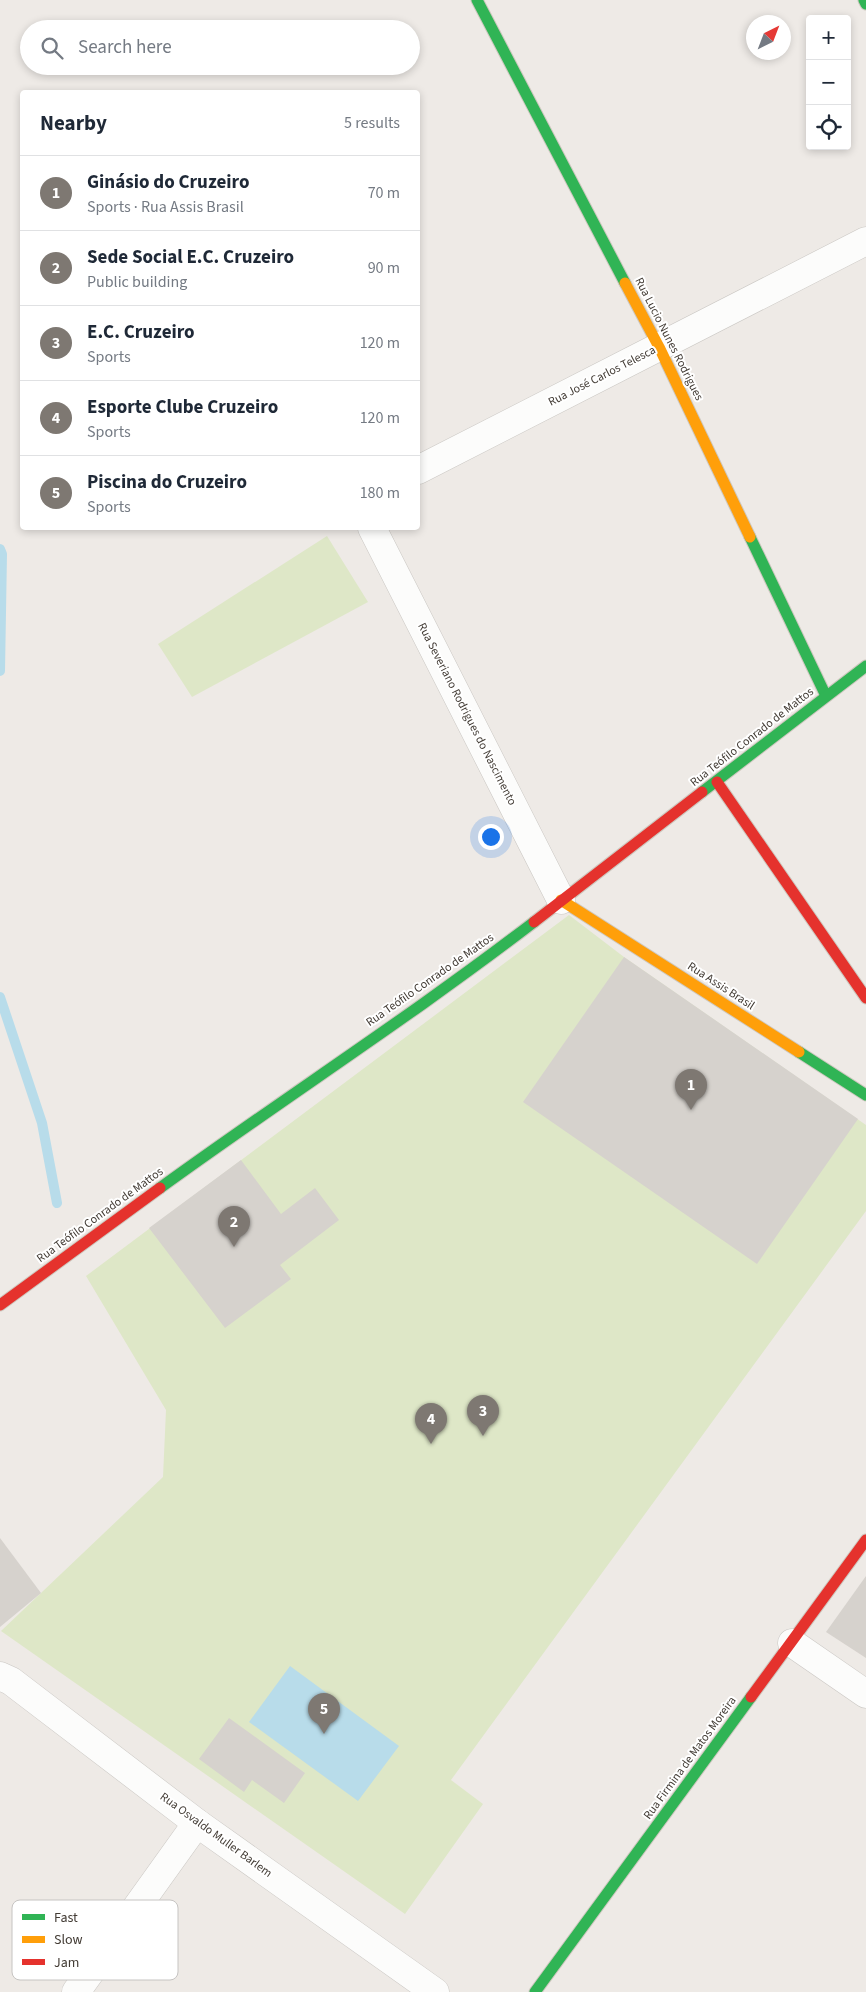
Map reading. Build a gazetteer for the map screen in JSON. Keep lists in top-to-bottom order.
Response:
{
  "streets": {
    "street": [
      "Rua Lucio Nunes Rodrigues",
      "Rua José Carlos Telesca",
      "Rua Severiano Rodrigues do Nascimento",
      "Rua Teófilo Conrado de Mattos",
      "Rua Assis Brasil",
      "Rua Firmina de Matos Moreira",
      "Rua Osvaldo Muller Barlem"
    ]
  },
  "crossings": [
    ["Rua Lucio Nunes Rodrigues", "Rua José Carlos Telesca"],
    ["Rua Lucio Nunes Rodrigues", "Rua Teófilo Conrado de Mattos"],
    ["Rua Severiano Rodrigues do Nascimento", "Rua Teófilo Conrado de Mattos"],
    ["Rua Severiano Rodrigues do Nascimento", "Rua Assis Brasil"],
    ["Rua Teófilo Conrado de Mattos", "Rua Assis Brasil"]
  ],
  "legend": ["Fast", "Slow", "Jam"],
  "north": "top right",
  "page": {
    "map_buttons": ["+", "−"],
    "search": "Search here",
    "heading": ["Nearby", "5 results"],
    "list": [
      {
        "mark": "1",
        "name": "Ginásio do Cruzeiro",
        "note": "Sports · Rua Assis Brasil",
        "value": "70 m"
      },
      {
        "mark": "2",
        "name": "Sede Social E.C. Cruzeiro",
        "note": "Public building",
        "value": "90 m"
      },
      {
        "mark": "3",
        "name": "E.C. Cruzeiro",
        "note": "Sports",
        "value": "120 m"
      },
      {
        "mark": "4",
        "name": "Esporte Clube Cruzeiro",
        "note": "Sports",
        "value": "120 m"
      },
      {
        "mark": "5",
        "name": "Piscina do Cruzeiro",
        "note": "Sports",
        "value": "180 m"
      }
    ],
    "pins": [
      "1",
      "2",
      "3",
      "4",
      "5"
    ]
  }
}
